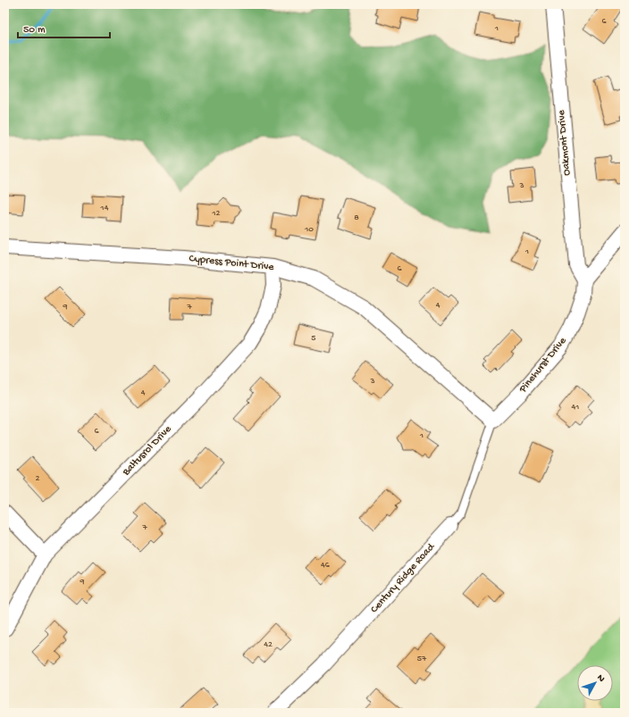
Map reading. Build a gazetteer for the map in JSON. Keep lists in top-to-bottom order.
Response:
{
  "streets": {
    "street": [
      "Oakmont Drive",
      "Cypress Point Drive",
      "Pinehurst Drive",
      "Baltusrol Drive",
      "Century Ridge Road"
    ]
  },
  "crossings": [
    ["Oakmont Drive", "Pinehurst Drive"],
    ["Cypress Point Drive", "Pinehurst Drive"],
    ["Cypress Point Drive", "Baltusrol Drive"],
    ["Cypress Point Drive", "Century Ridge Road"],
    ["Pinehurst Drive", "Century Ridge Road"]
  ],
  "house_numbers": [
    "6",
    "1",
    "3",
    "14",
    "12",
    "8",
    "10",
    "1",
    "6",
    "4",
    "9",
    "7",
    "5",
    "3",
    "4",
    "41",
    "6",
    "1",
    "2",
    "7",
    "46",
    "9",
    "42",
    "57"
  ],
  "scale_bar": "50 m",
  "north": "top right"
}
